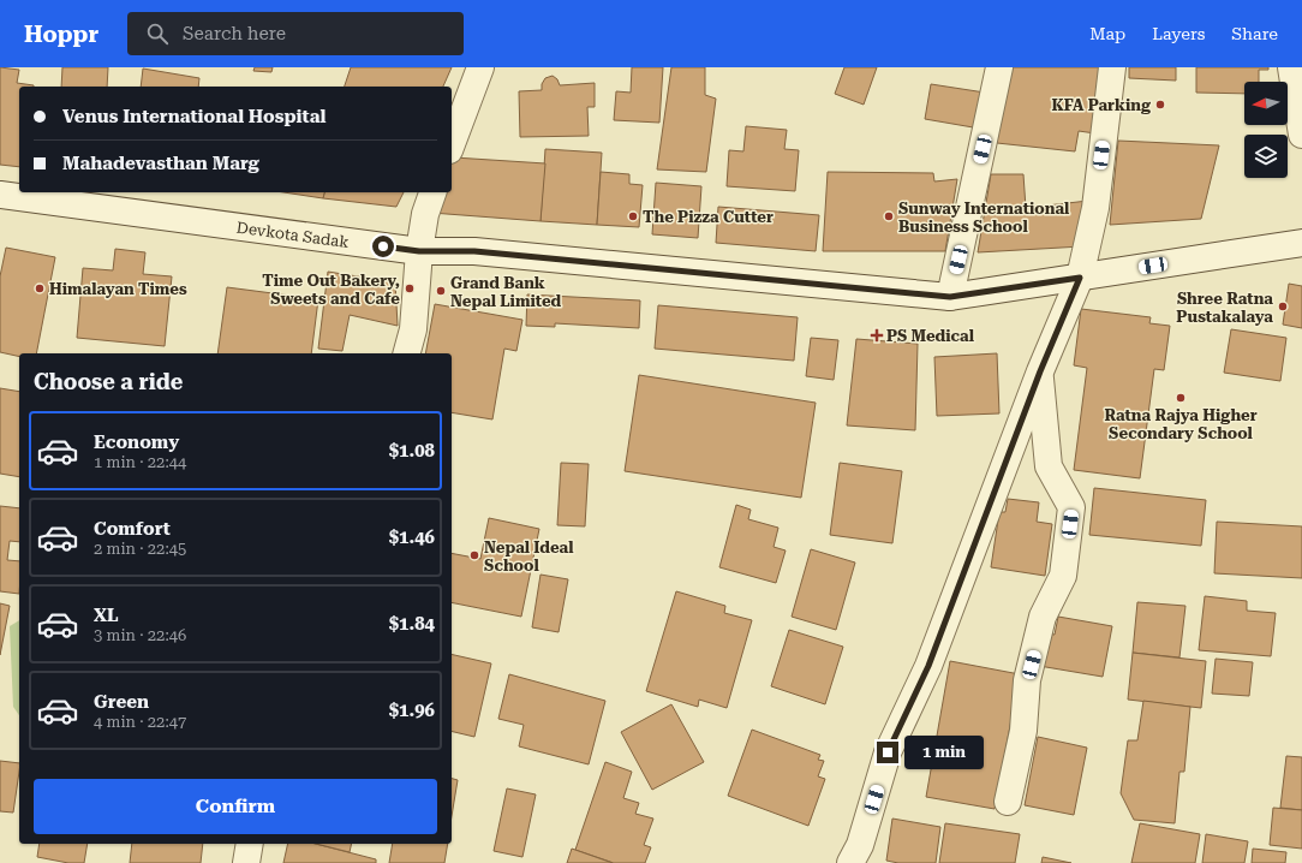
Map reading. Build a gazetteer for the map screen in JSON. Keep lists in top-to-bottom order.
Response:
{
  "streets": {
    "street": ["Devkota Sadak"]
  },
  "places": {
    "other": [
      "KFA Parking",
      "The Pizza Cutter",
      "Sunway International Business School",
      "Himalayan Times",
      "Time Out Bakery, Sweets and Cafe",
      "Grand Bank Nepal Limited",
      "Shree Ratna Pustakalaya",
      "Ratna Rajya Higher Secondary School",
      "Nepal Ideal School"
    ],
    "health": ["PS Medical"]
  },
  "north": "left",
  "page": {
    "header": "Hoppr",
    "search": "Search here",
    "nav": ["Map", "Layers", "Share"],
    "banner": ["Venus International Hospital", "Mahadevasthan Marg"],
    "heading": "Choose a ride",
    "list": [
      {
        "name": "Economy",
        "note": "1 min · 22:44",
        "value": "$1.08"
      },
      {
        "name": "Comfort",
        "note": "2 min · 22:45",
        "value": "$1.46"
      },
      {
        "name": "XL",
        "note": "3 min · 22:46",
        "value": "$1.84"
      },
      {
        "name": "Green",
        "note": "4 min · 22:47",
        "value": "$1.96"
      }
    ],
    "bubble": "1 min",
    "buttons": "Confirm"
  }
}
